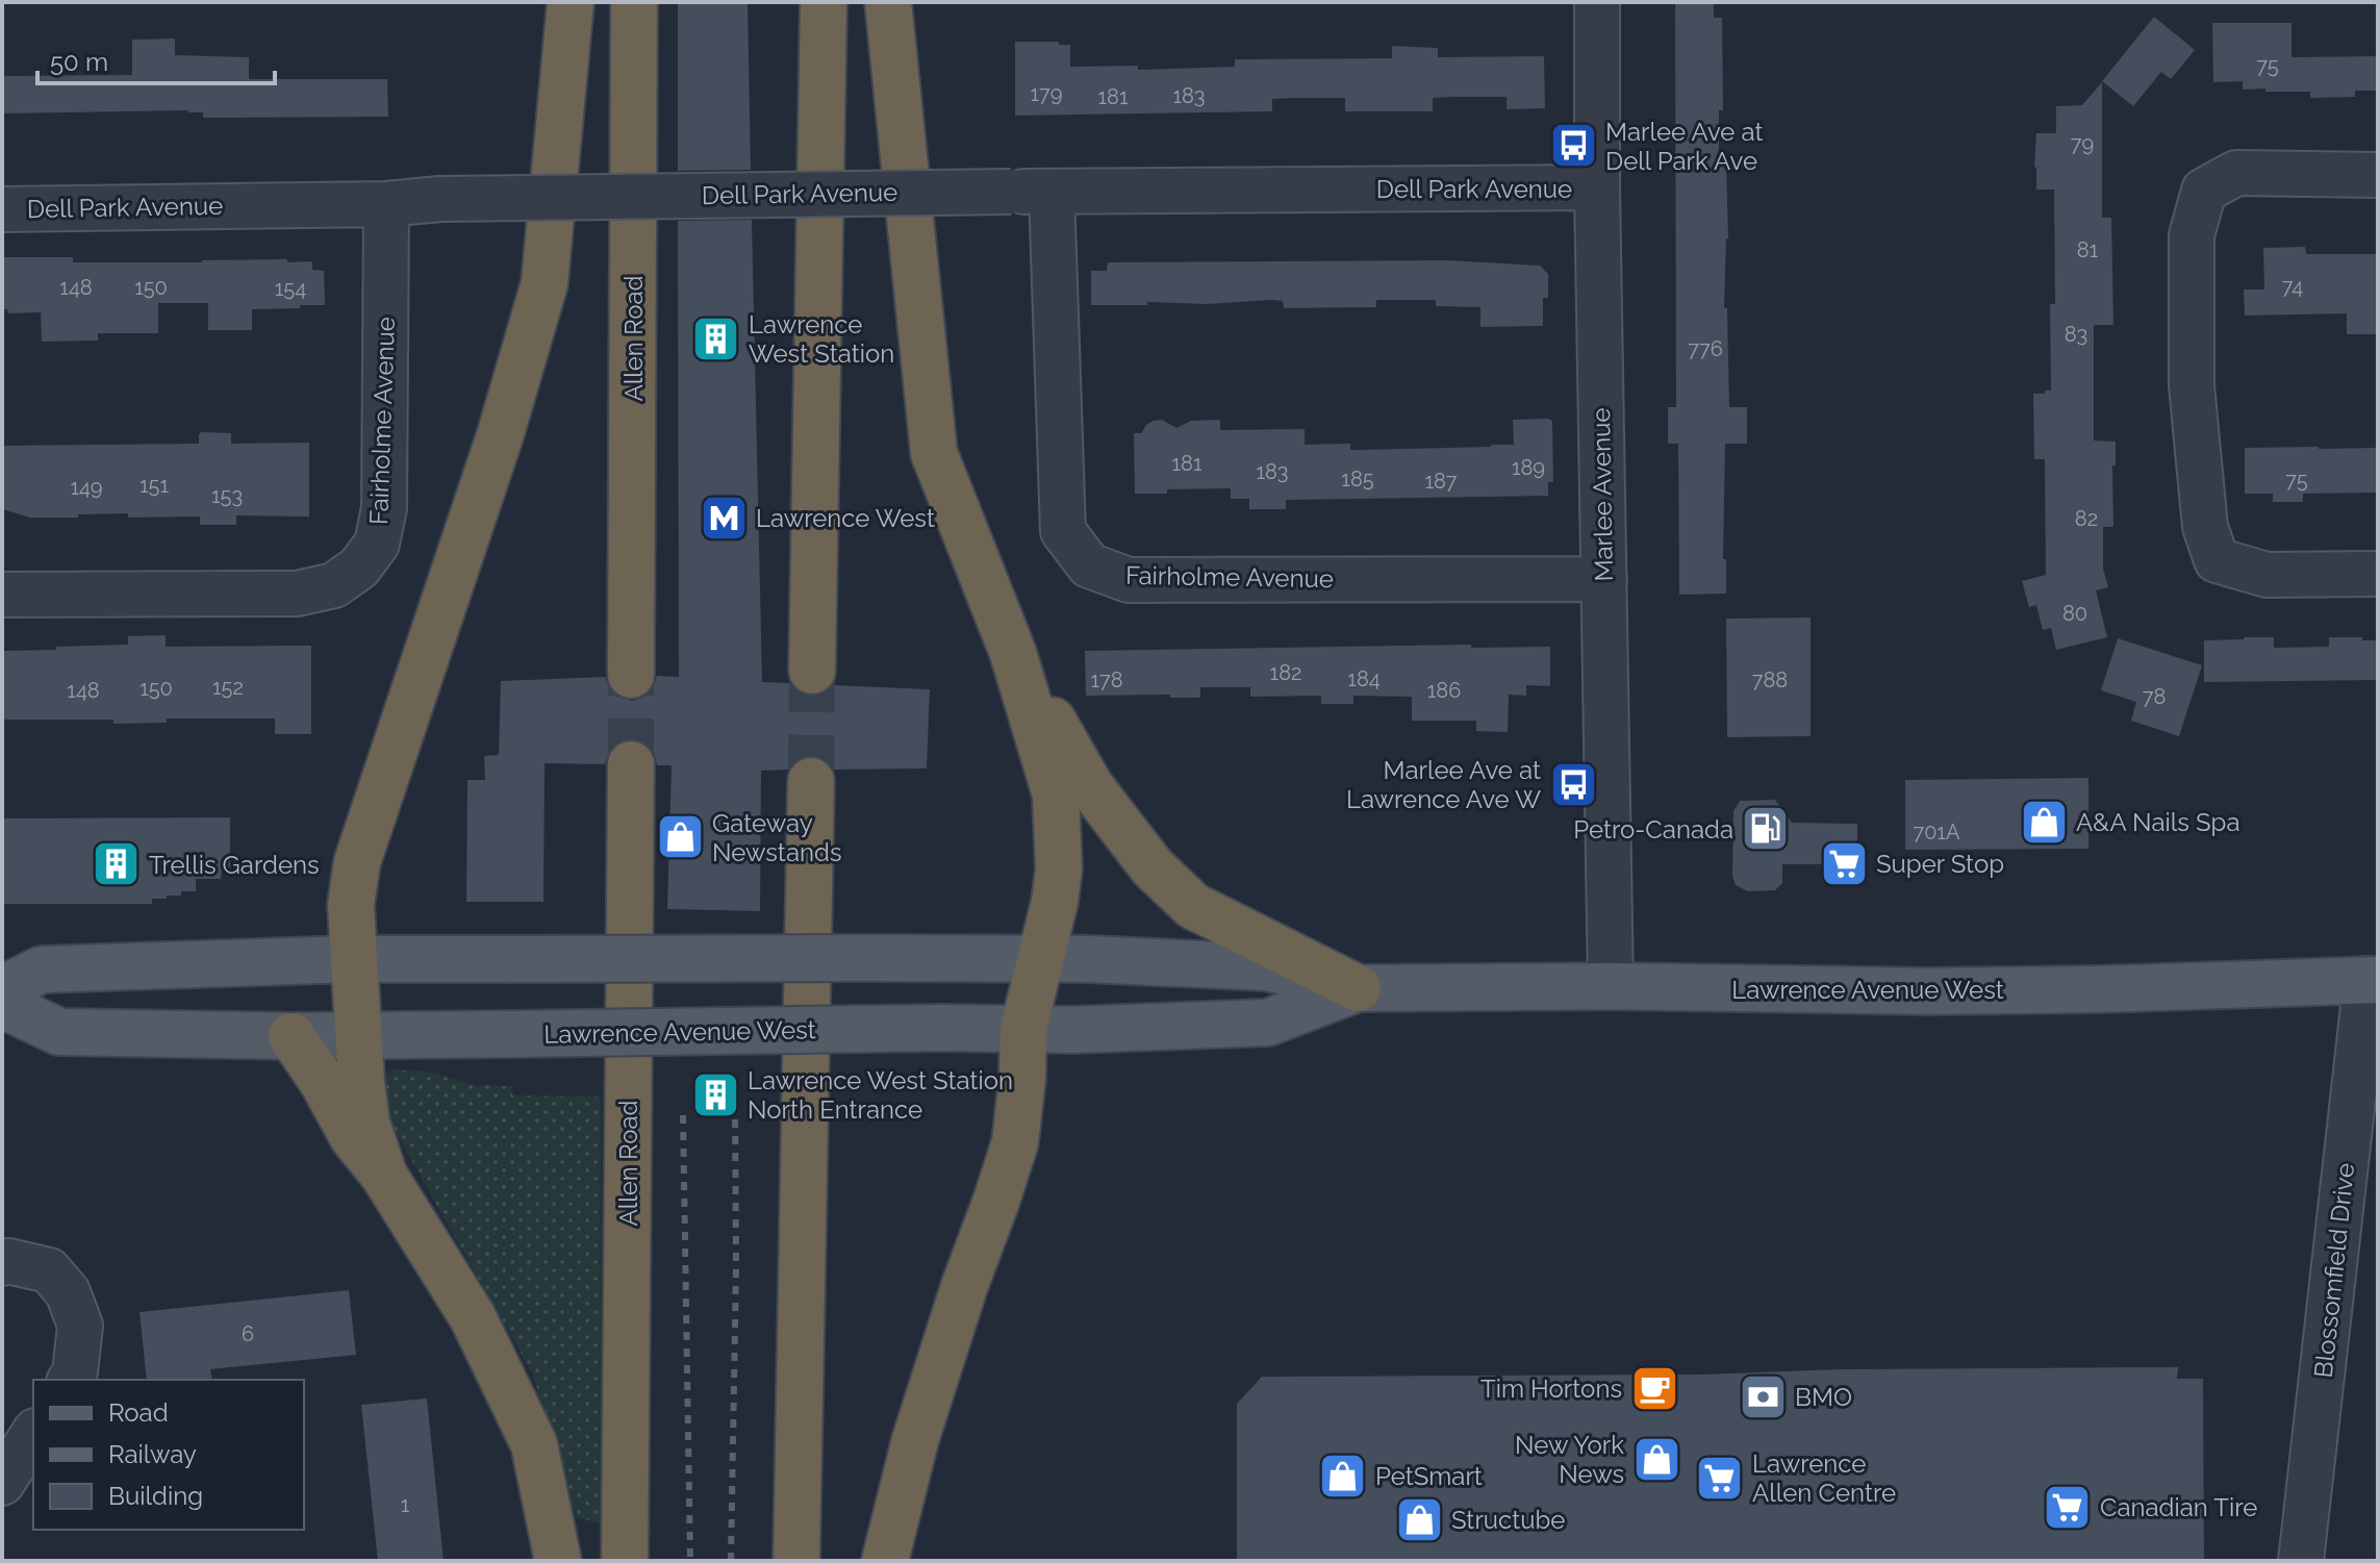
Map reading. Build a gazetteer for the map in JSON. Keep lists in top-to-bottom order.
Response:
{
  "streets": {
    "highway": ["Allen Road"],
    "main road": ["Lawrence Avenue West"],
    "street": [
      "Dell Park Avenue",
      "Fairholme Avenue",
      "Marlee Avenue",
      "Blossomfield Drive"
    ]
  },
  "crossings": [
    ["Dell Park Avenue", "Fairholme Avenue"],
    ["Dell Park Avenue", "Marlee Avenue"],
    ["Fairholme Avenue", "Marlee Avenue"],
    ["Marlee Avenue", "Lawrence Avenue West"],
    ["Lawrence Avenue West", "Blossomfield Drive"]
  ],
  "places": {
    "bus stop": ["Marlee Ave at Dell Park Ave", "Marlee Ave at Lawrence Ave W"],
    "building": ["Lawrence West Station", "Trellis Gardens", "Lawrence West Station North Entrance"],
    "metro station": ["Lawrence West"],
    "shop": [
      "A&A Nails Spa",
      "Gateway Newstands",
      "New York News",
      "PetSmart",
      "Structube"
    ],
    "fuel station": ["Petro-Canada"],
    "supermarket": ["Super Stop", "Lawrence Allen Centre", "Canadian Tire"],
    "cafe": ["Tim Hortons"],
    "bank": ["BMO"]
  },
  "house_numbers": [
    "75",
    "179",
    "183",
    "181",
    "79",
    "81",
    "74",
    "148",
    "150",
    "154",
    "83",
    "776",
    "181",
    "189",
    "183",
    "185",
    "75",
    "187",
    "151",
    "149",
    "153",
    "82",
    "80",
    "182",
    "184",
    "178",
    "788",
    "152",
    "150",
    "148",
    "186",
    "78",
    "701A",
    "6",
    "1"
  ],
  "legend": ["Road", "Railway", "Building"],
  "scale_bar": "50 m"
}
